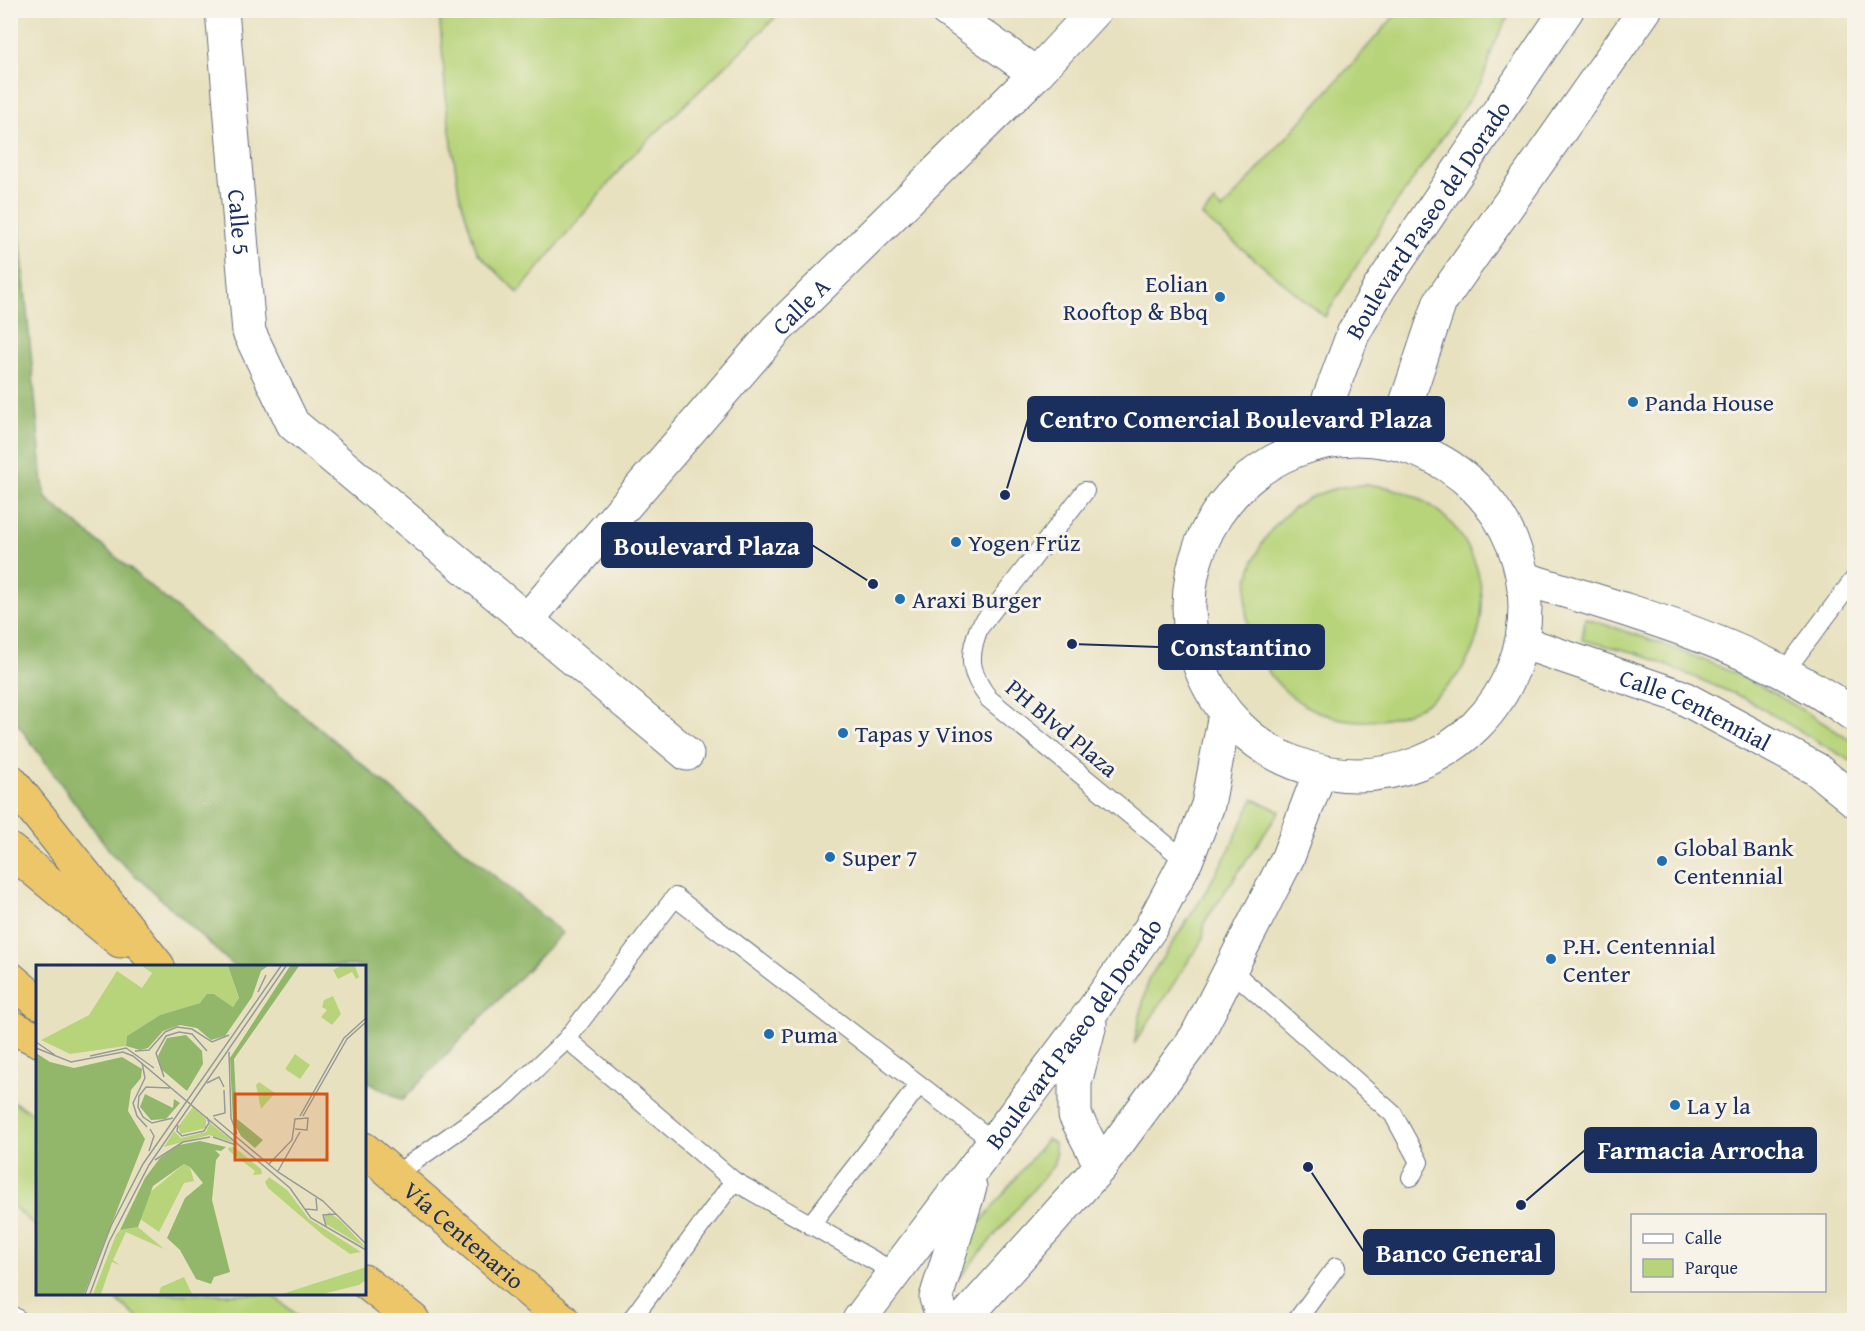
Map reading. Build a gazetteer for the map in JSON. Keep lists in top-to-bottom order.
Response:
{
  "streets": {
    "highway": ["Vía Centenario"],
    "street": [
      "Calle 5",
      "Boulevard Paseo del Dorado",
      "Calle A",
      "Calle Centennial"
    ],
    "lane": ["PH Blvd Plaza"]
  },
  "crossings": [
    ["Calle 5", "Calle A"],
    ["Boulevard Paseo del Dorado", "PH Blvd Plaza"]
  ],
  "places": [
    "Eolian Rooftop & Bbq",
    "Panda House",
    "Centro Comercial Boulevard Plaza",
    "Yogen Früz",
    "Boulevard Plaza",
    "Araxi Burger",
    "Constantino",
    "Tapas y Vinos",
    "Super 7",
    "Global Bank Centennial",
    "P.H. Centennial Center",
    "Puma",
    "La y la",
    "Banco General",
    "Farmacia Arrocha"
  ],
  "legend": ["Calle", "Parque"]
}
